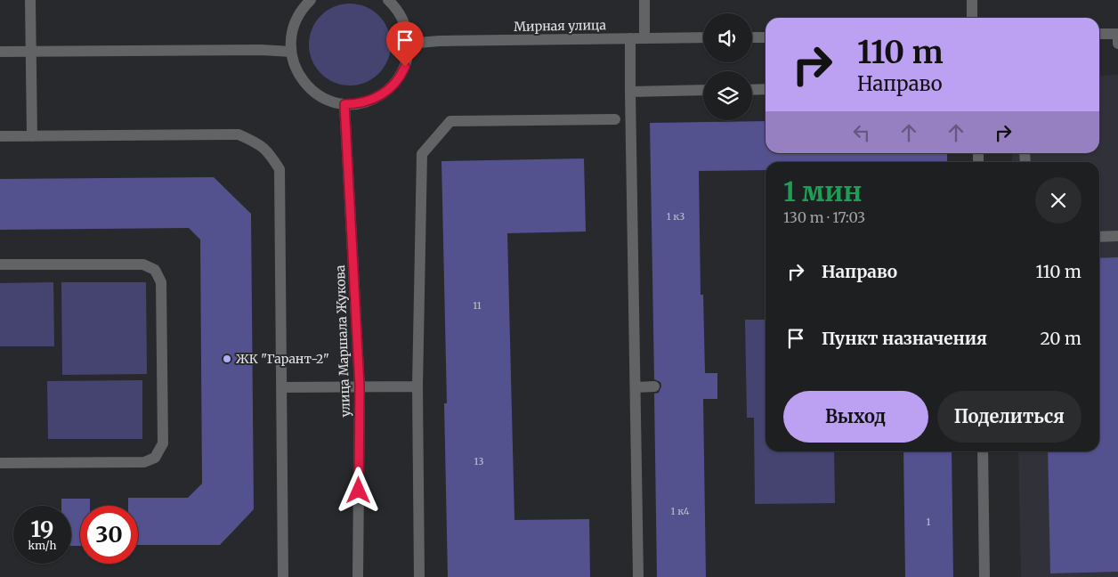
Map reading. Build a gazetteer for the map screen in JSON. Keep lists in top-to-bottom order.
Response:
{
  "streets": {
    "street": ["Мирная улица", "улица Маршала Жукова"]
  },
  "places": ["ЖК \"Гарант-2\""],
  "house_numbers": [
    "1 к3",
    "11",
    "13",
    "1 к4",
    "1"
  ],
  "page": {
    "turn": ["110 m", "Направо"],
    "heading": ["1 мин", "130 m · 17:03"],
    "list": [
      {
        "name": "Направо",
        "value": "110 m"
      },
      {
        "name": "Пункт назначения",
        "value": "20 m"
      }
    ],
    "buttons": ["Выход", "Поделиться"],
    "speed": "19 km/h",
    "limit": "30"
  }
}
